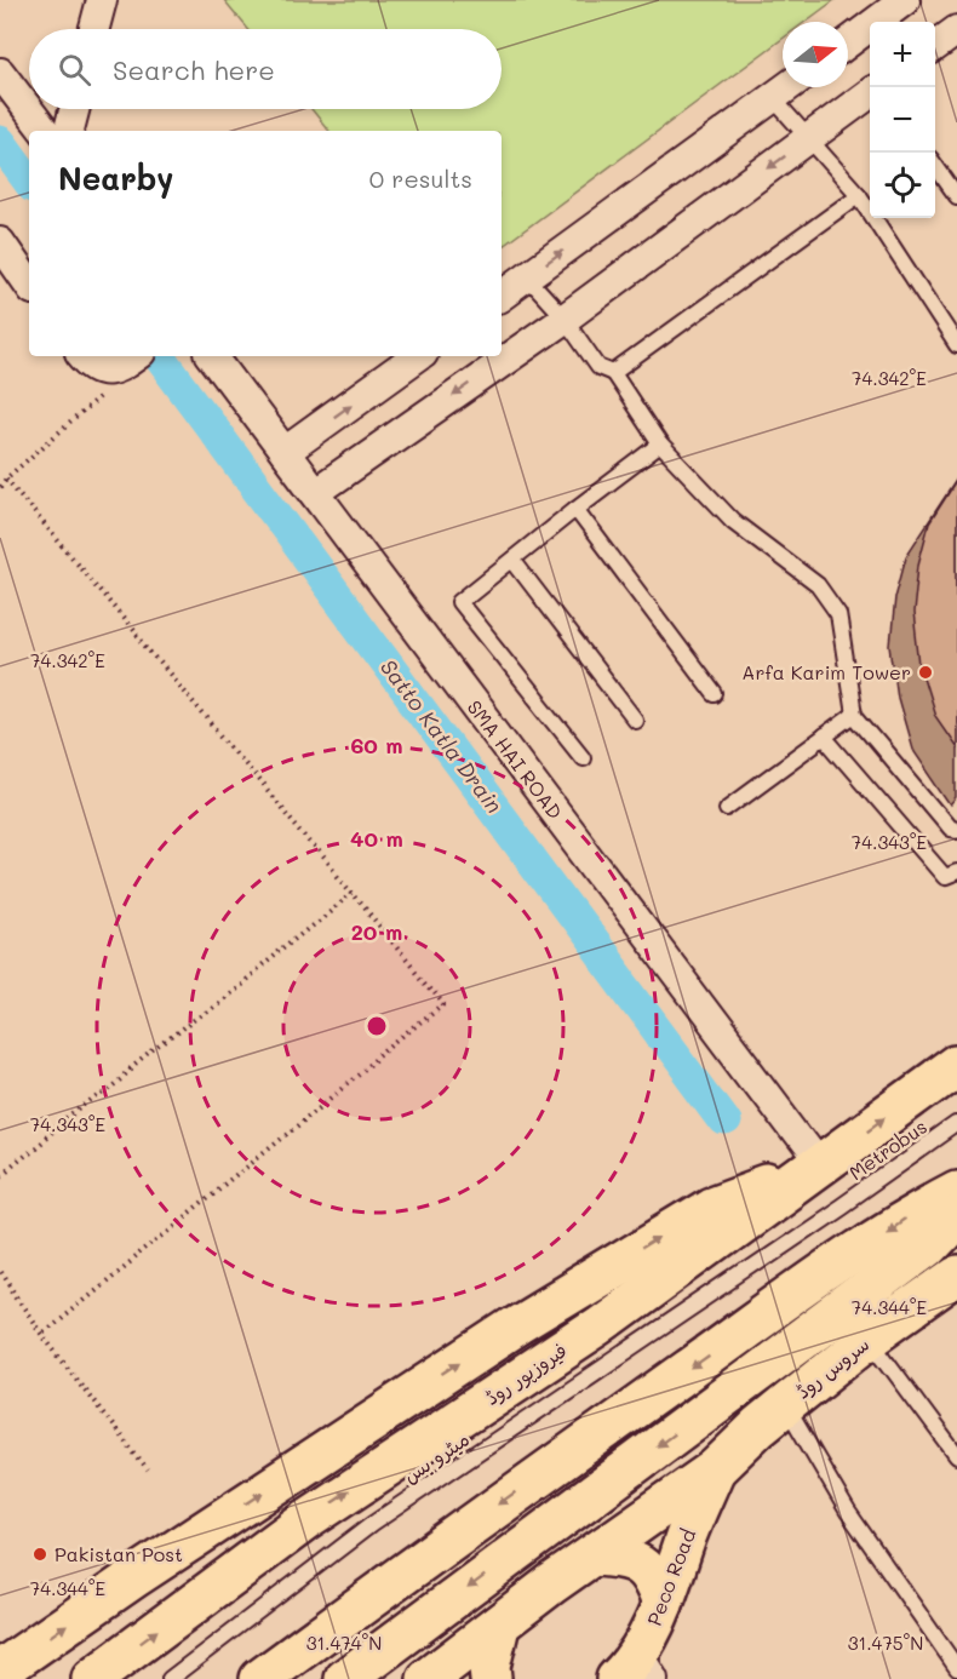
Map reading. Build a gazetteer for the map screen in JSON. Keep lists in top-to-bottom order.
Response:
{
  "streets": {
    "main road": ["سروس روڈ", "فیروزپور روڈ", "Peco Road"],
    "street": ["SMA HAI ROAD"],
    "lane": ["Metrobus", "میٹرو بس"]
  },
  "crossings": [
    ["SMA HAI ROAD", "فیروزپور روڈ"],
    ["Metrobus", "میٹرو بس"],
    ["سروس روڈ", "Peco Road"]
  ],
  "water": ["Satto Katla Drain"],
  "places": ["Arfa Karim Tower", "Pakistan Post"],
  "north": "right",
  "page": {
    "map_buttons": ["+", "−"],
    "search": "Search here",
    "heading": ["Nearby", "0 results"]
  },
  "coordinates": [
    "74.342°E",
    "74.343°E",
    "74.344°E",
    "31.474°N",
    "31.475°N"
  ],
  "rings": ["60 m", "40 m", "20 m"]
}
